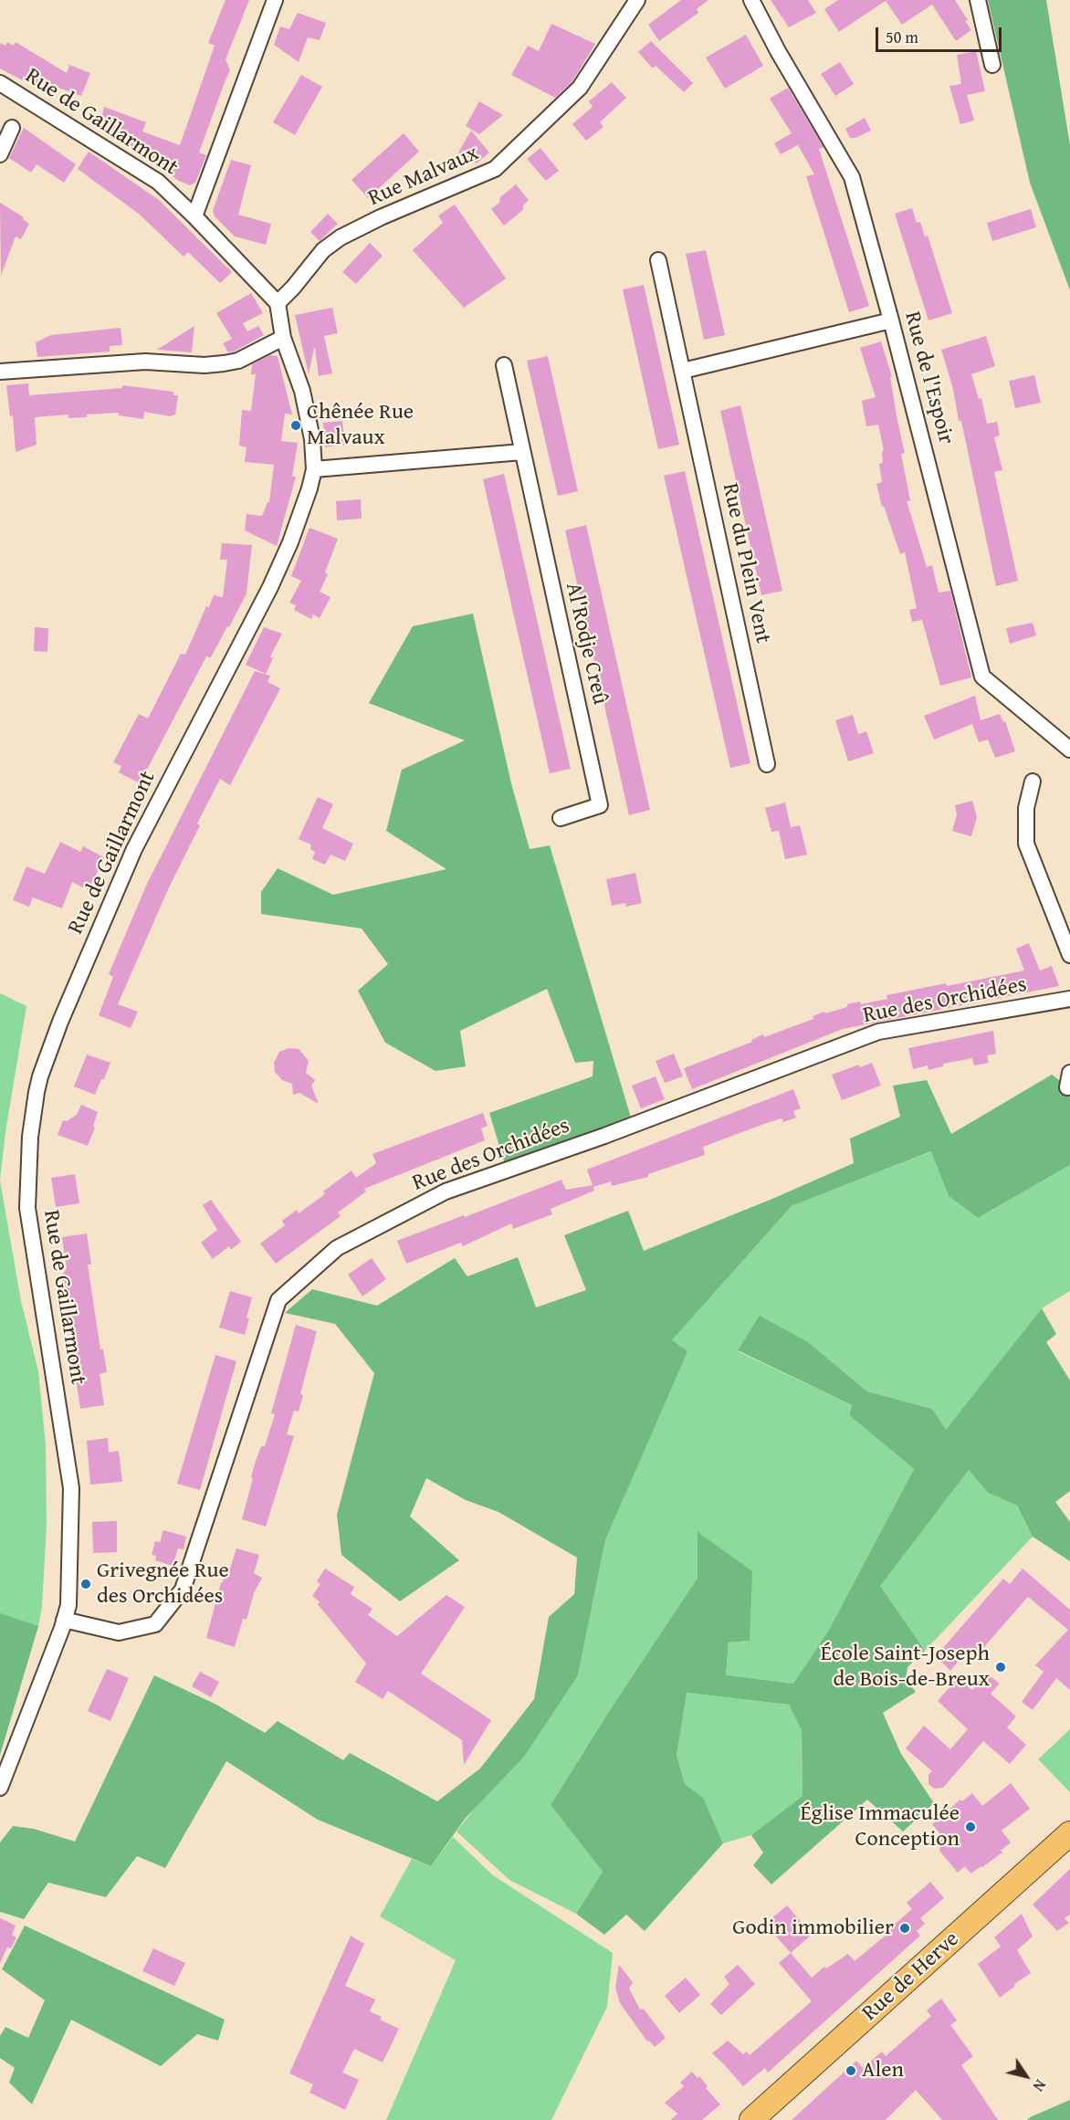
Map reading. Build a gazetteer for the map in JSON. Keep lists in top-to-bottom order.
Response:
{
  "streets": {
    "main road": ["Rue de Herve"],
    "street": [
      "Rue de Gaillarmont",
      "Rue Malvaux",
      "Rue de l'Espoir",
      "Rue du Plein Vent",
      "Al'Rodje Creû",
      "Rue des Orchidées"
    ]
  },
  "crossings": [
    ["Rue de Gaillarmont", "Rue Malvaux"],
    ["Rue de Gaillarmont", "Rue des Orchidées"]
  ],
  "places": [
    "Chênée Rue Malvaux",
    "Grivegnée Rue des Orchidées",
    "École Saint-Joseph de Bois-de-Breux",
    "Église Immaculée Conception",
    "Godin immobilier",
    "Alen"
  ],
  "scale_bar": "50 m",
  "north": "bottom right"
}
